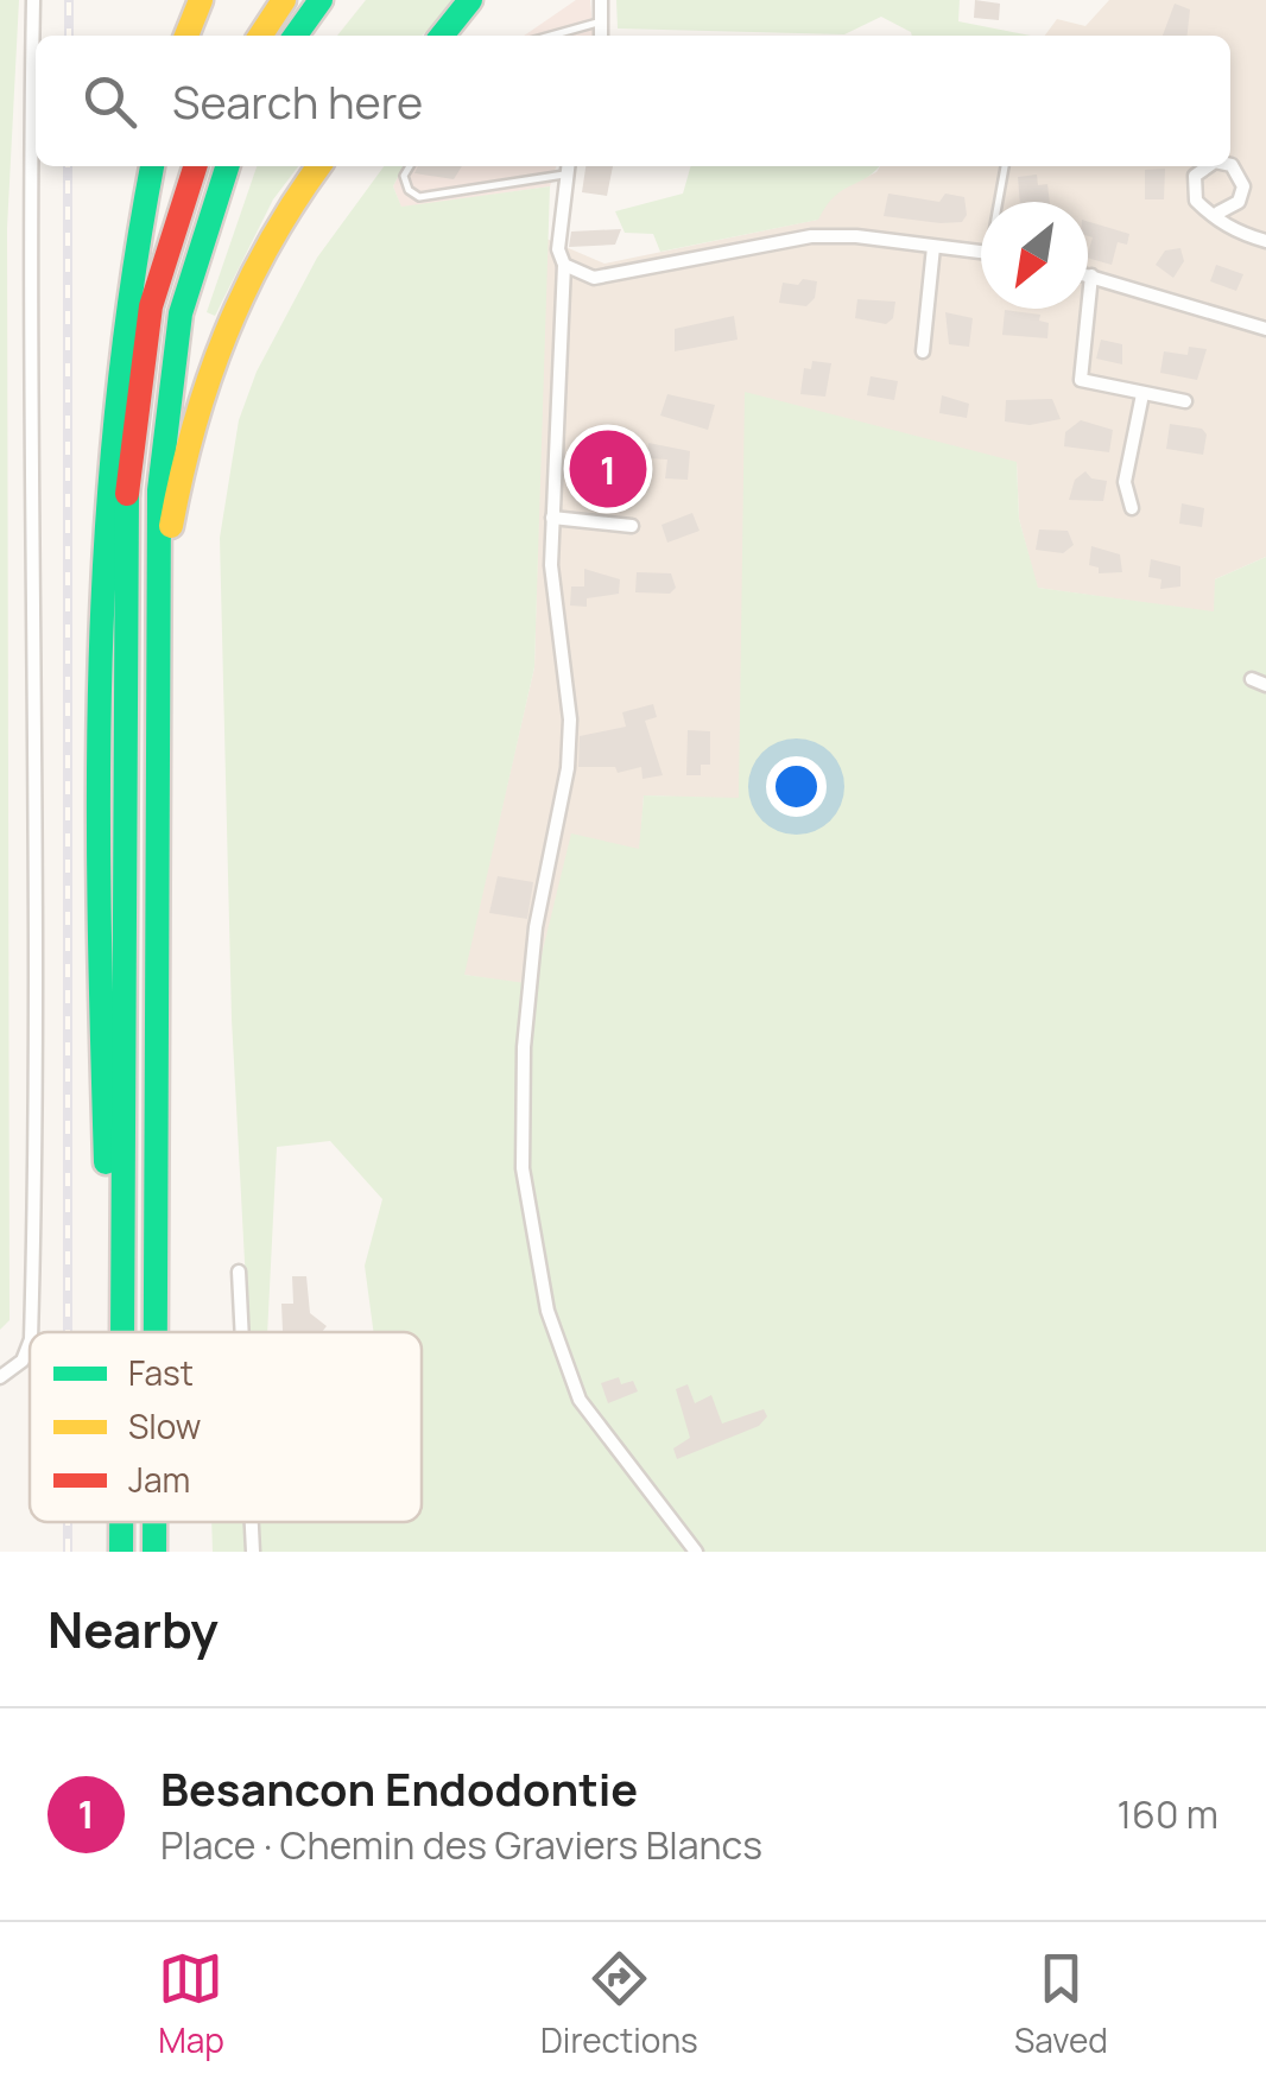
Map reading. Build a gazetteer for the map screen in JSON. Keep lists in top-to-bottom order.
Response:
{
  "legend": ["Fast", "Slow", "Jam"],
  "north": "bottom left",
  "page": {
    "search": "Search here",
    "pins": "1",
    "heading": "Nearby",
    "list": [
      {
        "mark": "1",
        "name": "Besancon Endodontie",
        "note": "Place · Chemin des Graviers Blancs",
        "value": "160 m"
      }
    ],
    "nav": ["Map", "Directions", "Saved"]
  }
}
